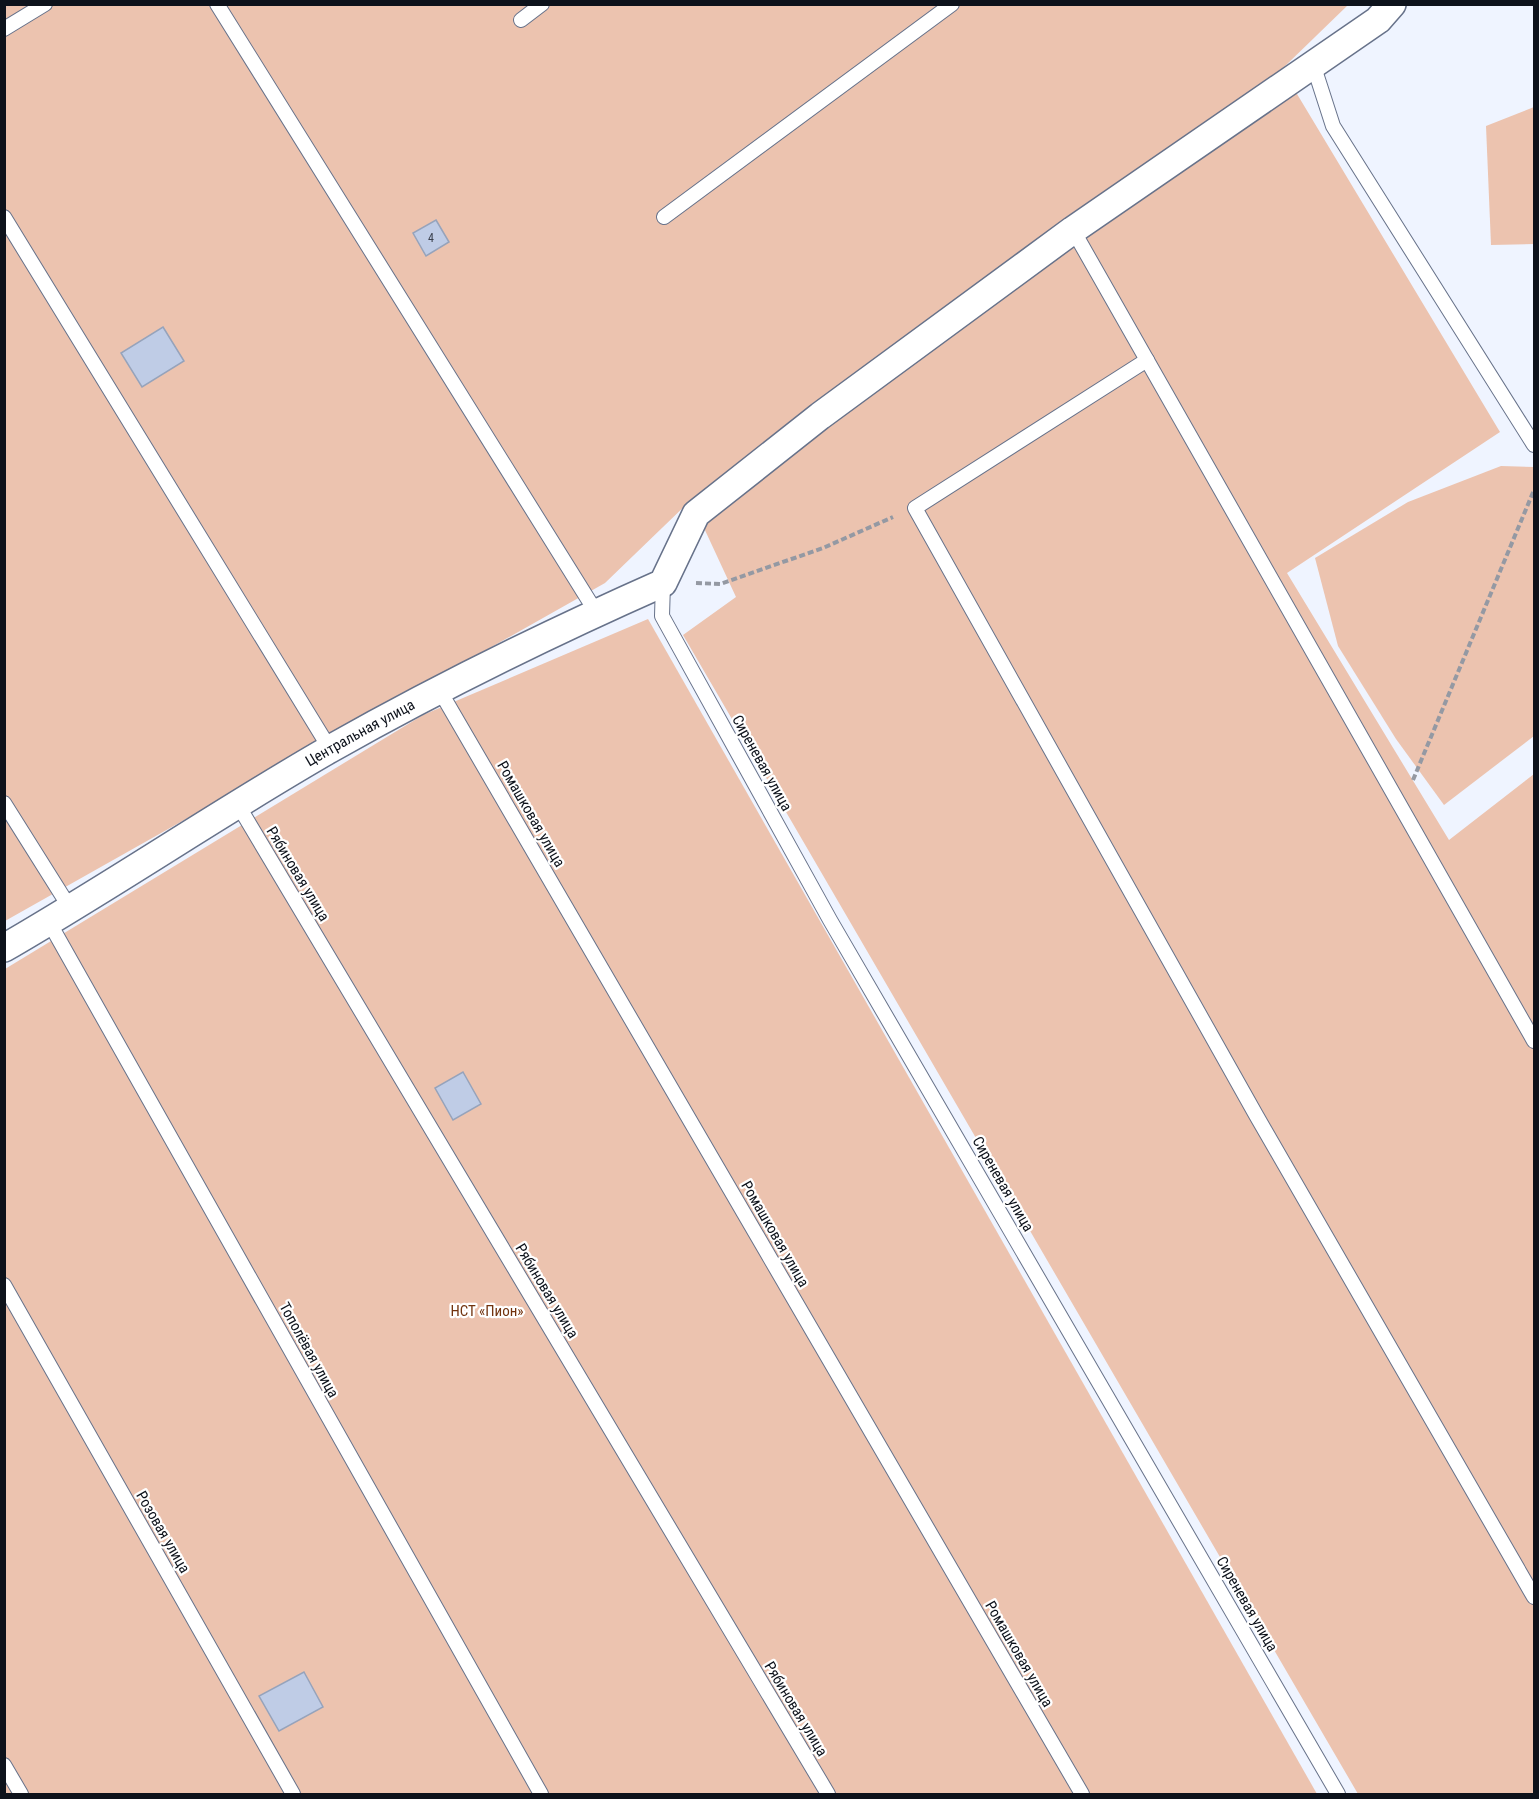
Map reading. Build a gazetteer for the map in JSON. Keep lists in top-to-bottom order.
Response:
{
  "streets": {
    "street": ["Центральная улица"],
    "lane": [
      "Сиреневая улица",
      "Ромашковая улица",
      "Рябиновая улица",
      "Тополёвая улица",
      "Розовая улица"
    ]
  },
  "crossings": [
    ["Центральная улица", "Сиреневая улица"],
    ["Центральная улица", "Ромашковая улица"],
    ["Центральная улица", "Рябиновая улица"],
    ["Центральная улица", "Тополёвая улица"]
  ],
  "parks": ["НСТ «Пион»"],
  "house_numbers": ["4"]
}
